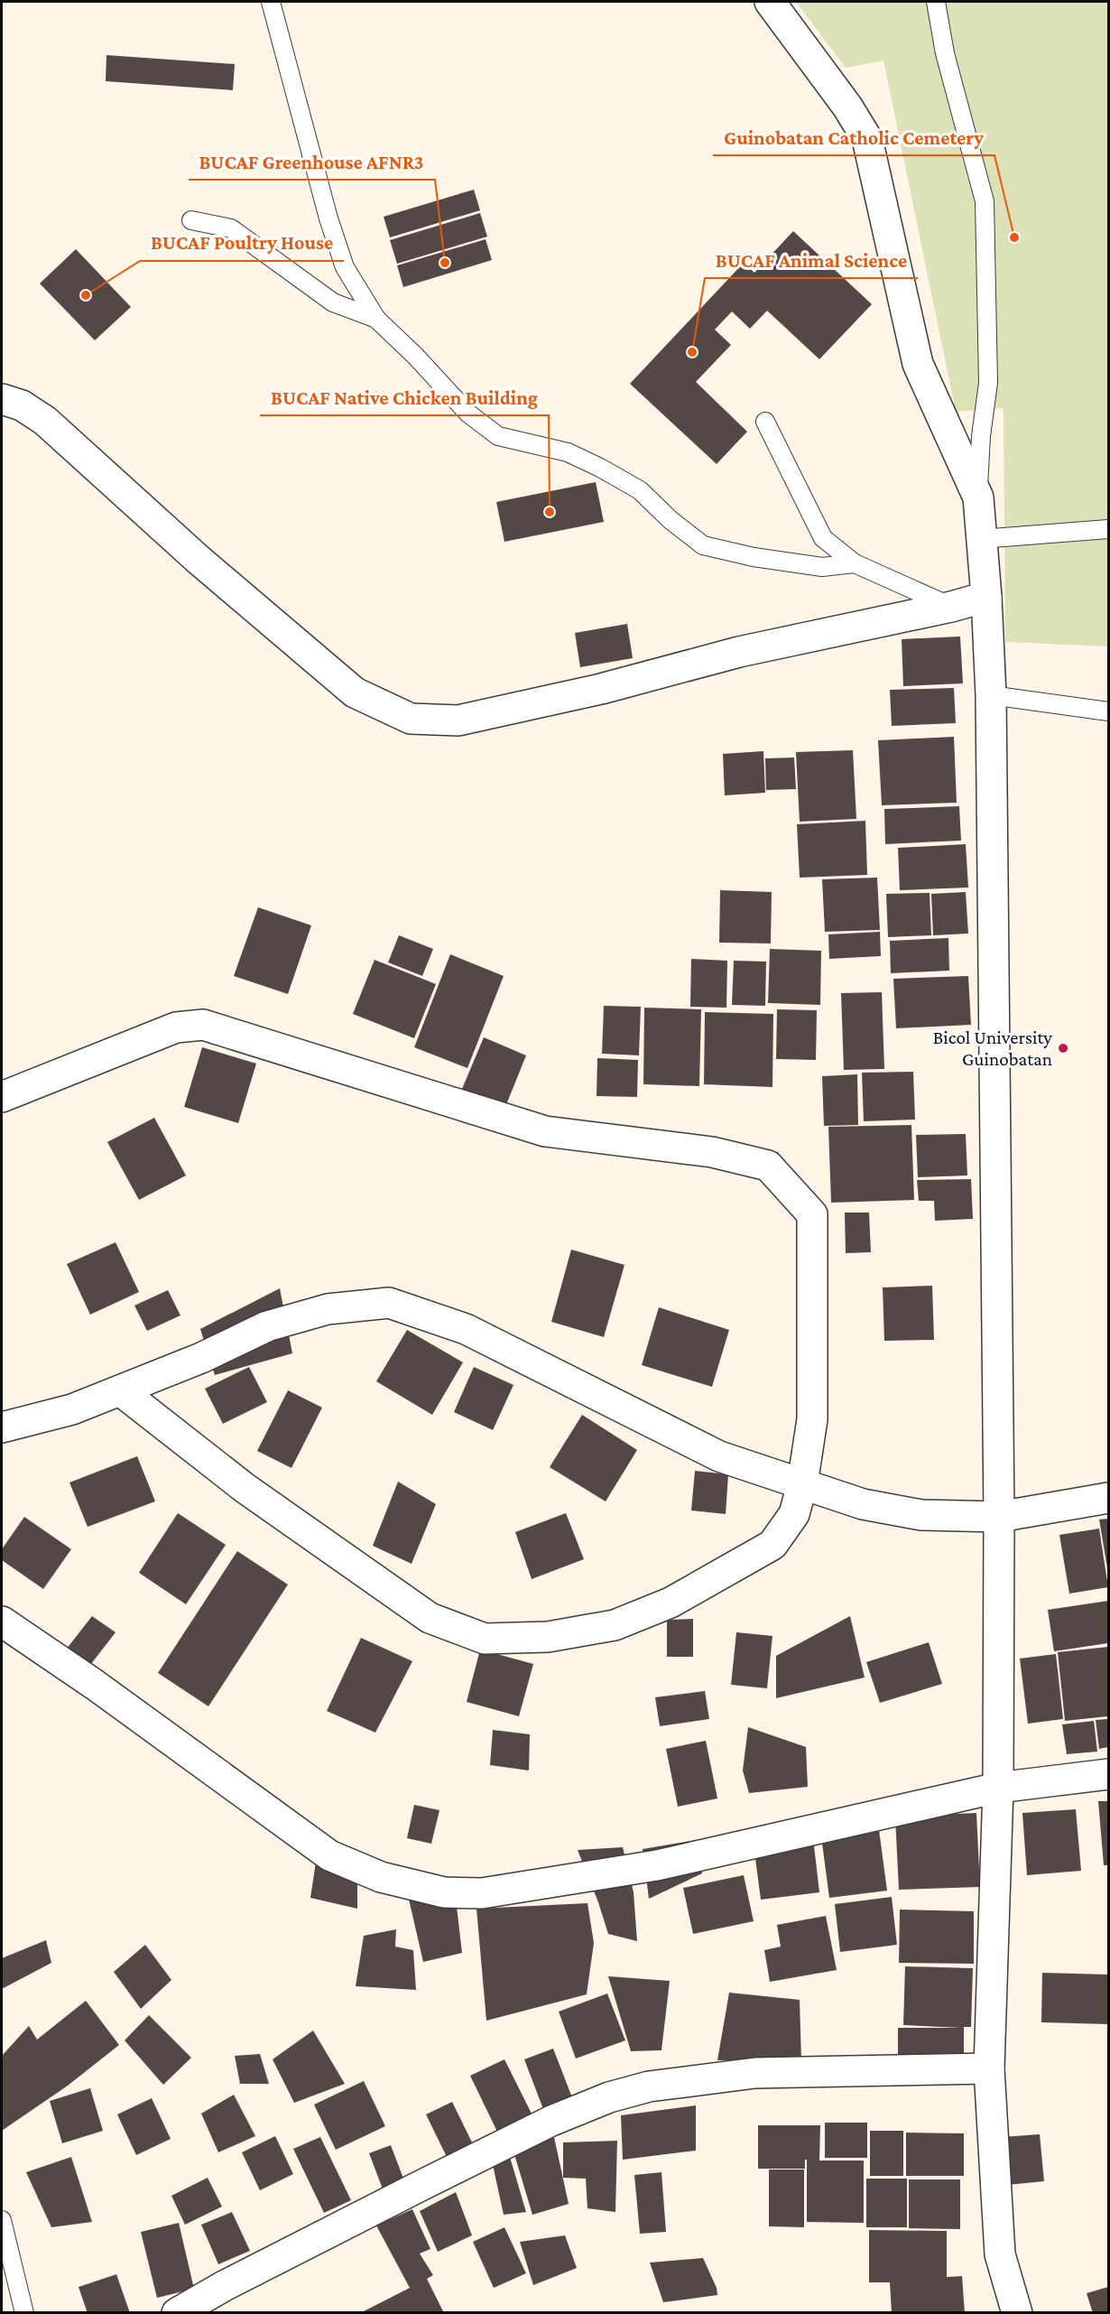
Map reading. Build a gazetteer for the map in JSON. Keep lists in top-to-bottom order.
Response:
{
  "places": [
    "Guinobatan Catholic Cemetery",
    "BUCAF Greenhouse AFNR3",
    "BUCAF Poultry House",
    "BUCAF Animal Science",
    "BUCAF Native Chicken Building",
    "Bicol University Guinobatan"
  ]
}
